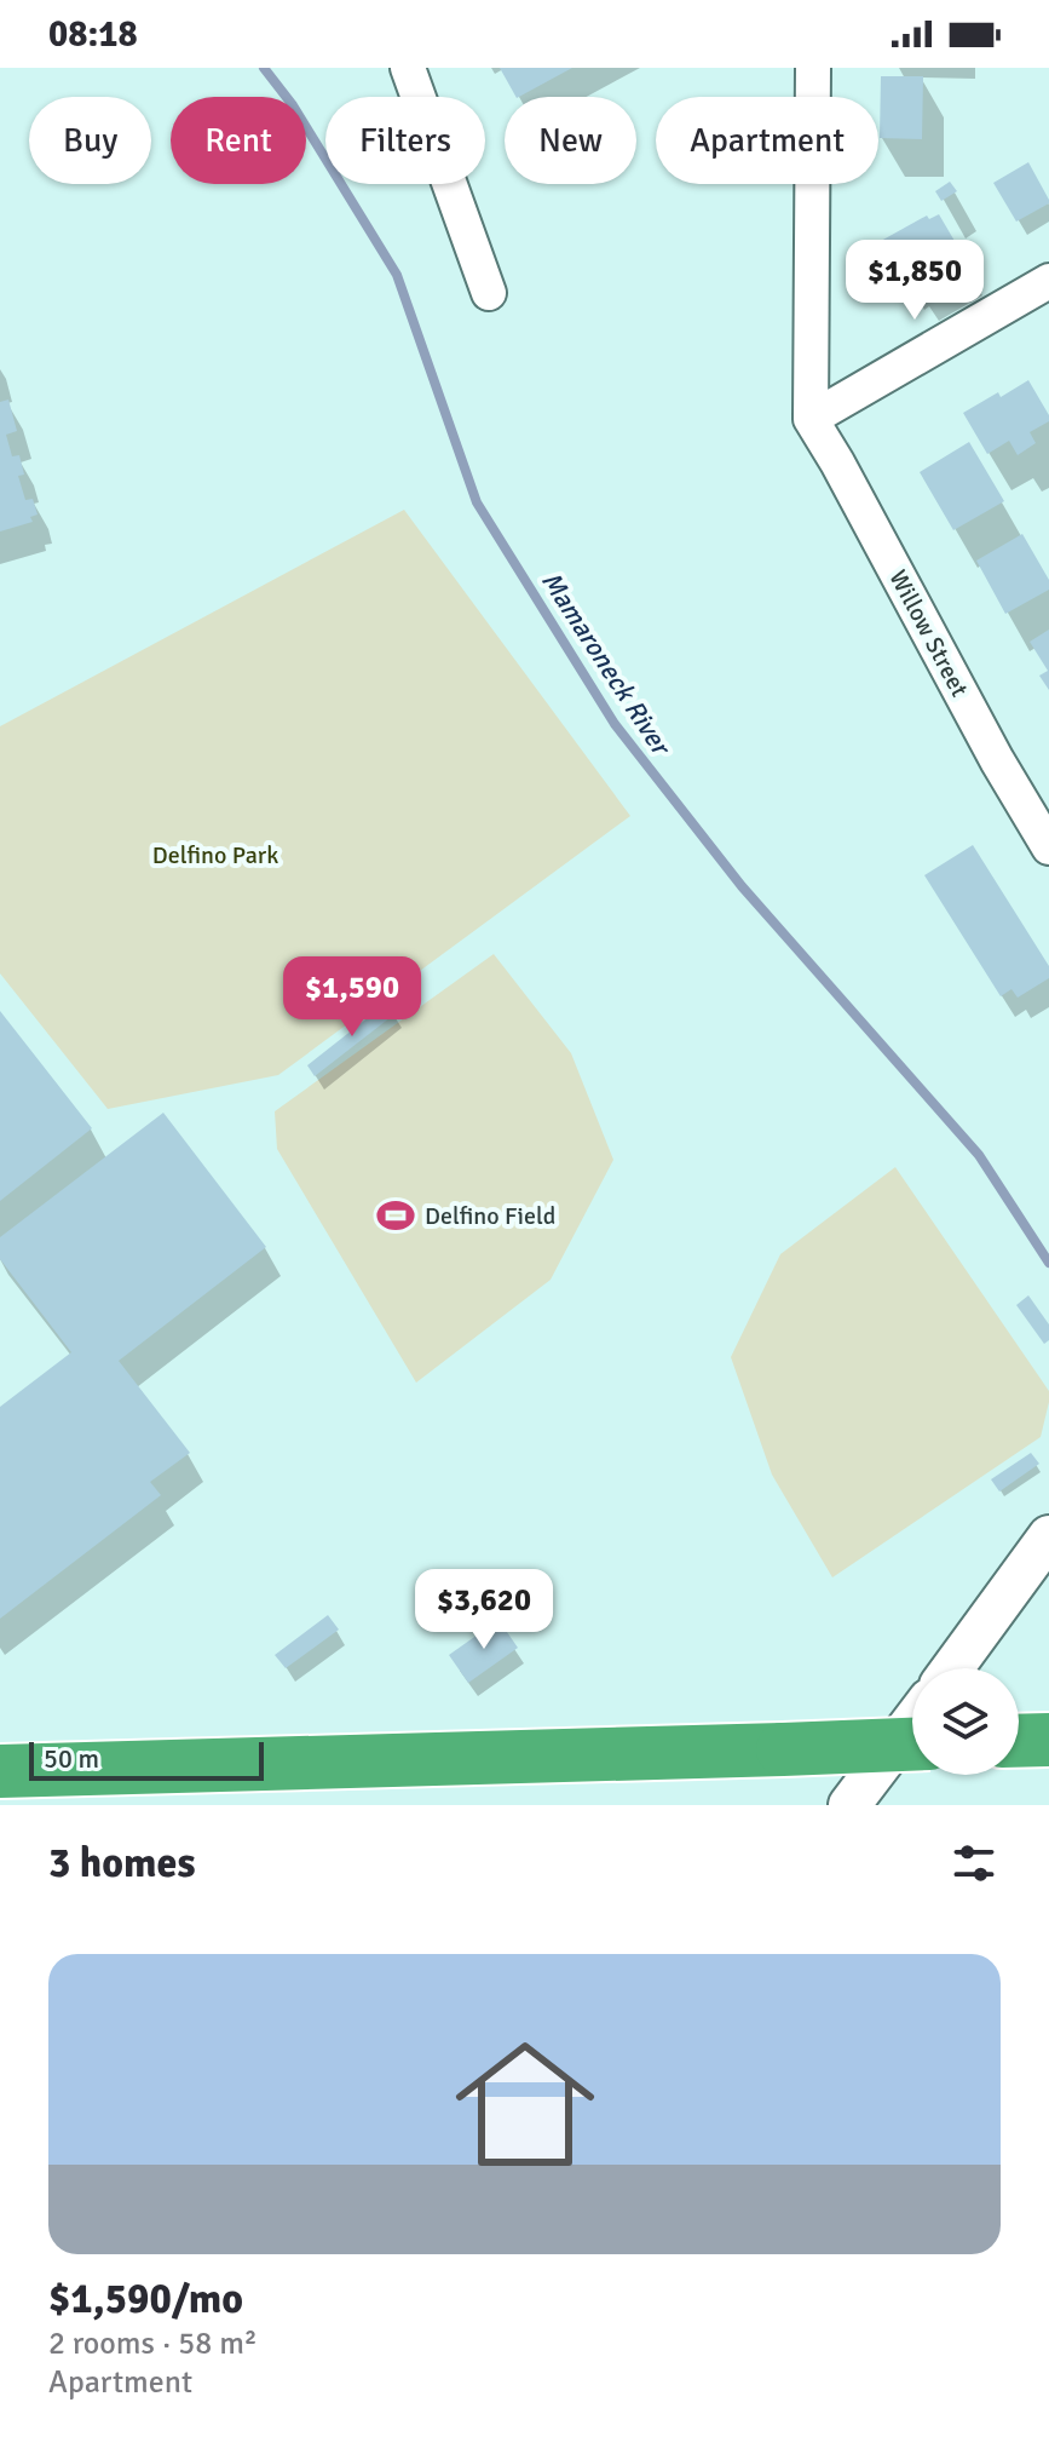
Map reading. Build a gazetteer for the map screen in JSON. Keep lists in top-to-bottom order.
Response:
{
  "streets": {
    "street": ["Willow Street"]
  },
  "water": ["Mamaroneck River"],
  "parks": ["Delfino Park"],
  "places": {
    "sports": ["Delfino Field"]
  },
  "scale_bar": "50 m",
  "page": {
    "status": "08:18",
    "chip": [
      "Buy",
      "Rent",
      "Filters",
      "New",
      "Apartment"
    ],
    "price": ["$1,850", "$1,590", "$3,620"],
    "scale": "50 m",
    "heading": "3 homes",
    "list": [
      {
        "name": "$1,590/mo",
        "note": "2 rooms · 58 m² · Apartment"
      }
    ]
  }
}
